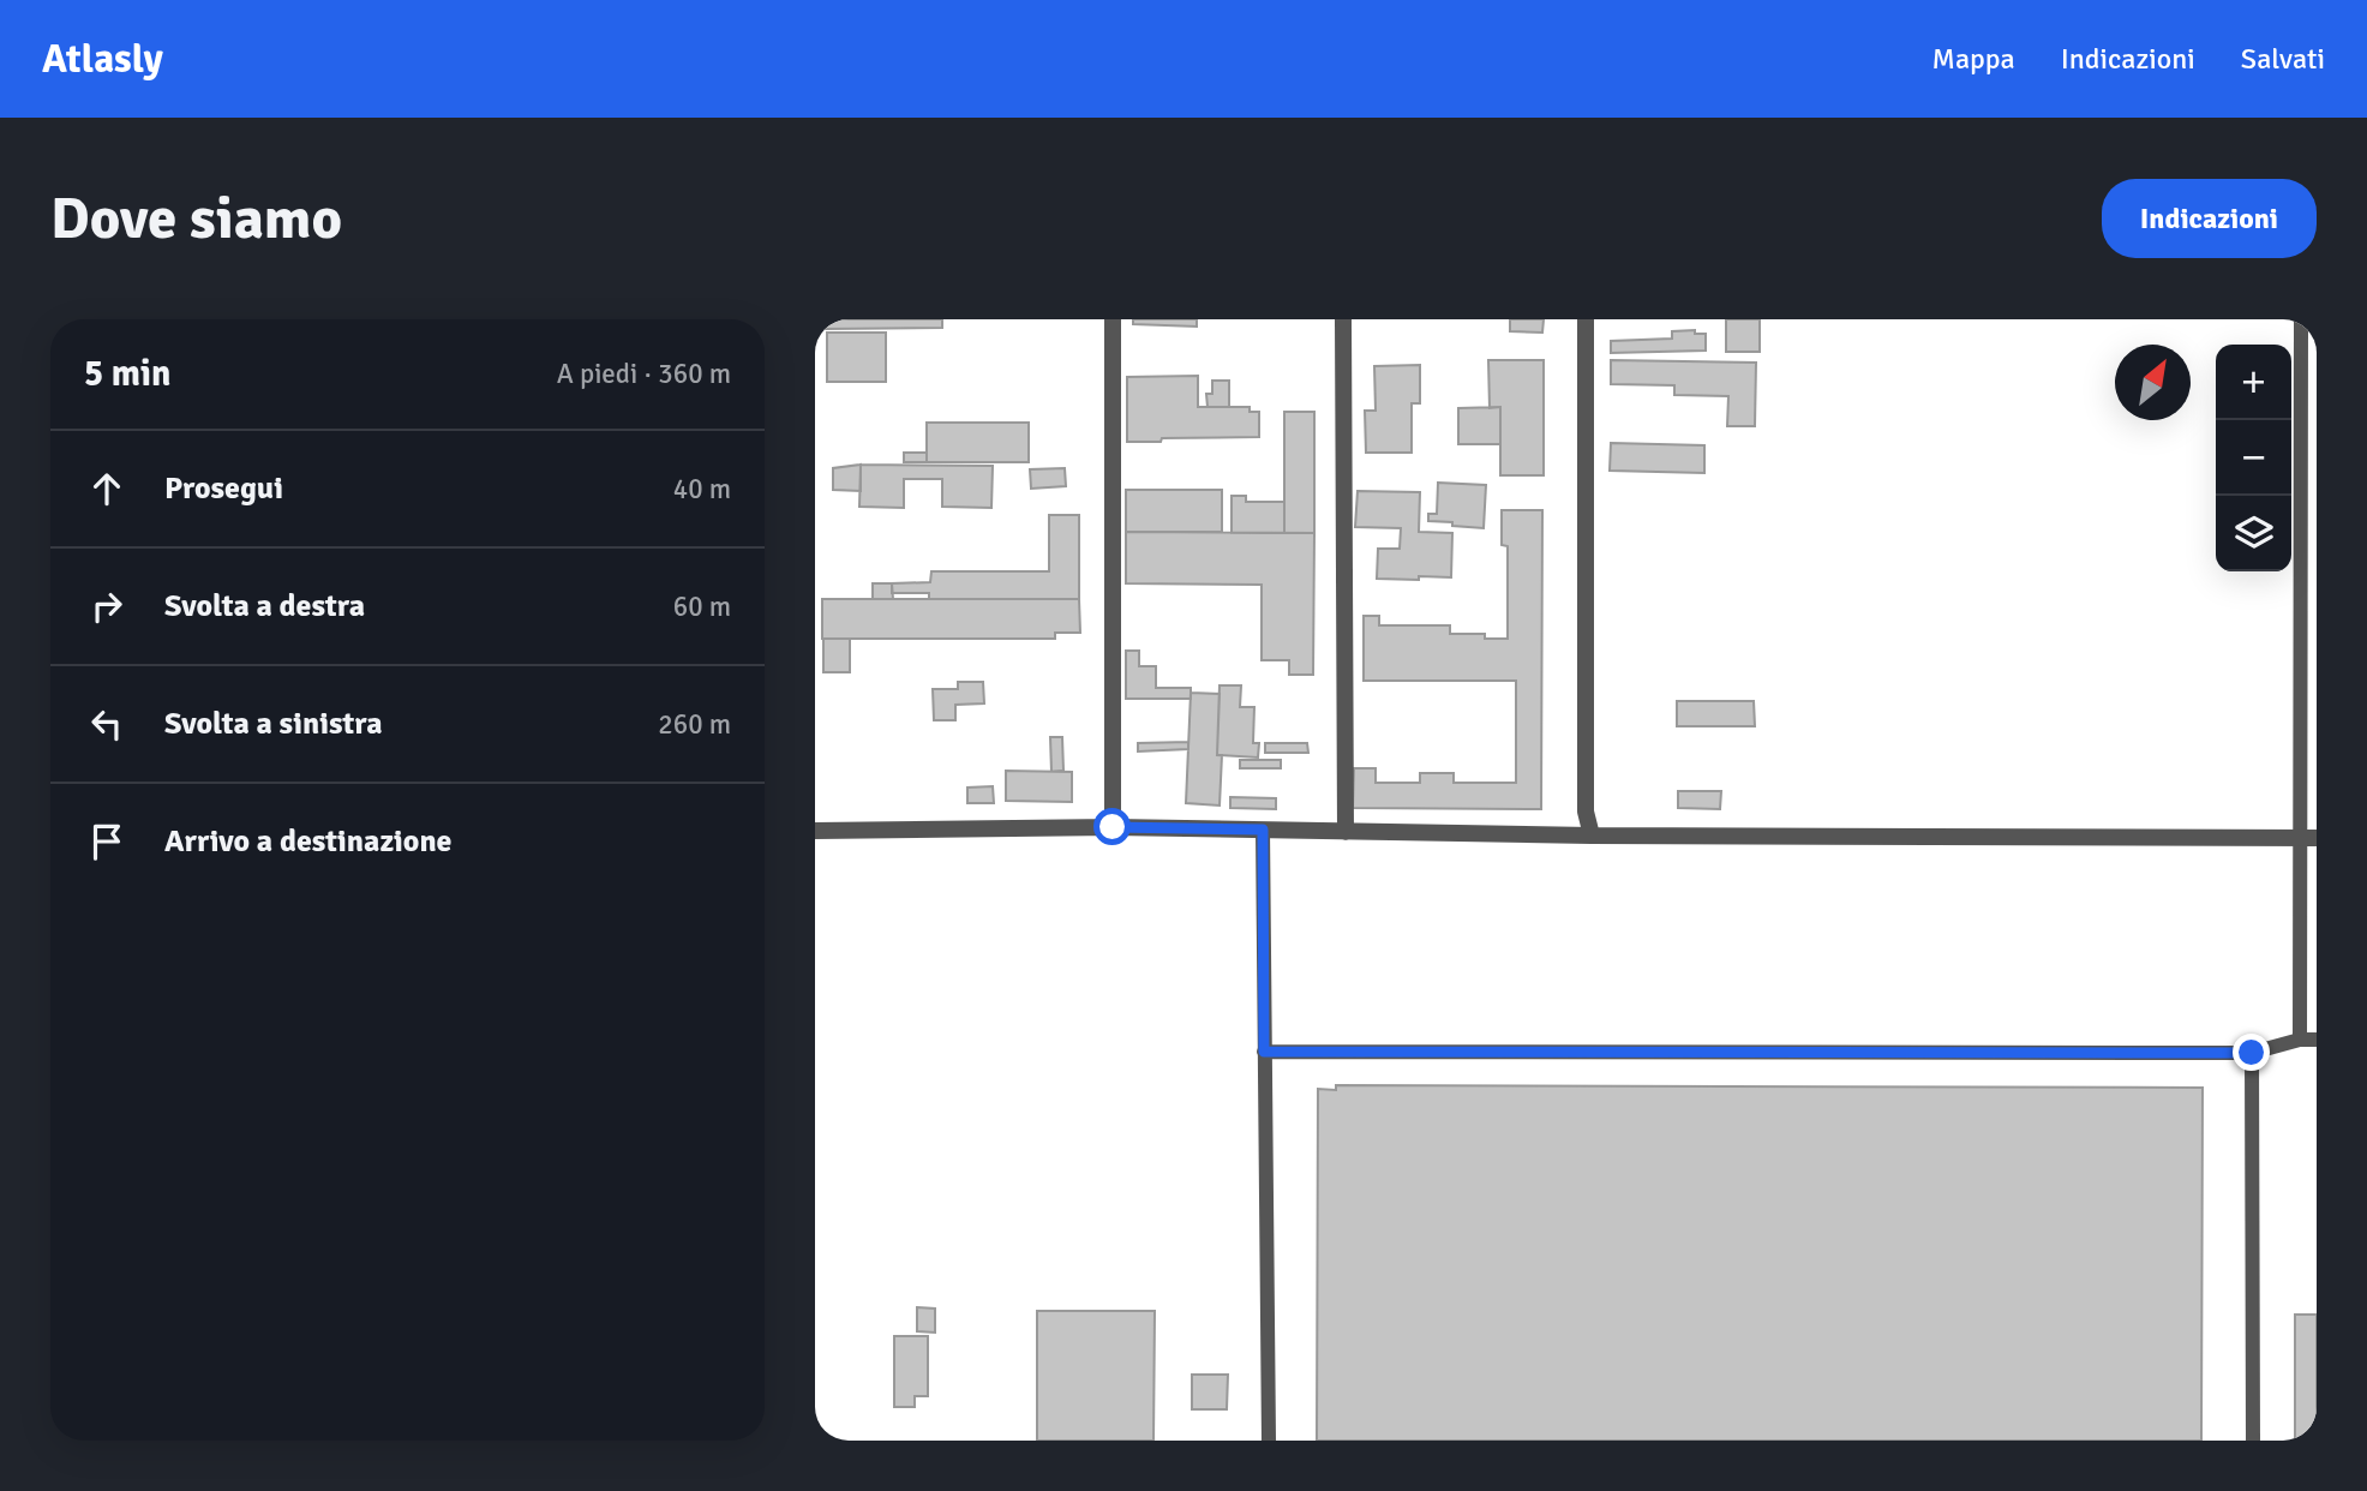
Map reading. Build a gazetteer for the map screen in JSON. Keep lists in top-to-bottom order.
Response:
{
  "north": "top right",
  "page": {
    "header": "Atlasly",
    "nav": ["Mappa", "Indicazioni", "Salvati"],
    "buttons": "Indicazioni",
    "title": "Dove siamo",
    "heading": ["5 min", "A piedi · 360 m"],
    "map_buttons": ["+", "−"],
    "list": [
      ["Prosegui", "40 m"],
      ["Svolta a destra", "60 m"],
      ["Svolta a sinistra", "260 m"],
      "Arrivo a destinazione"
    ]
  }
}
